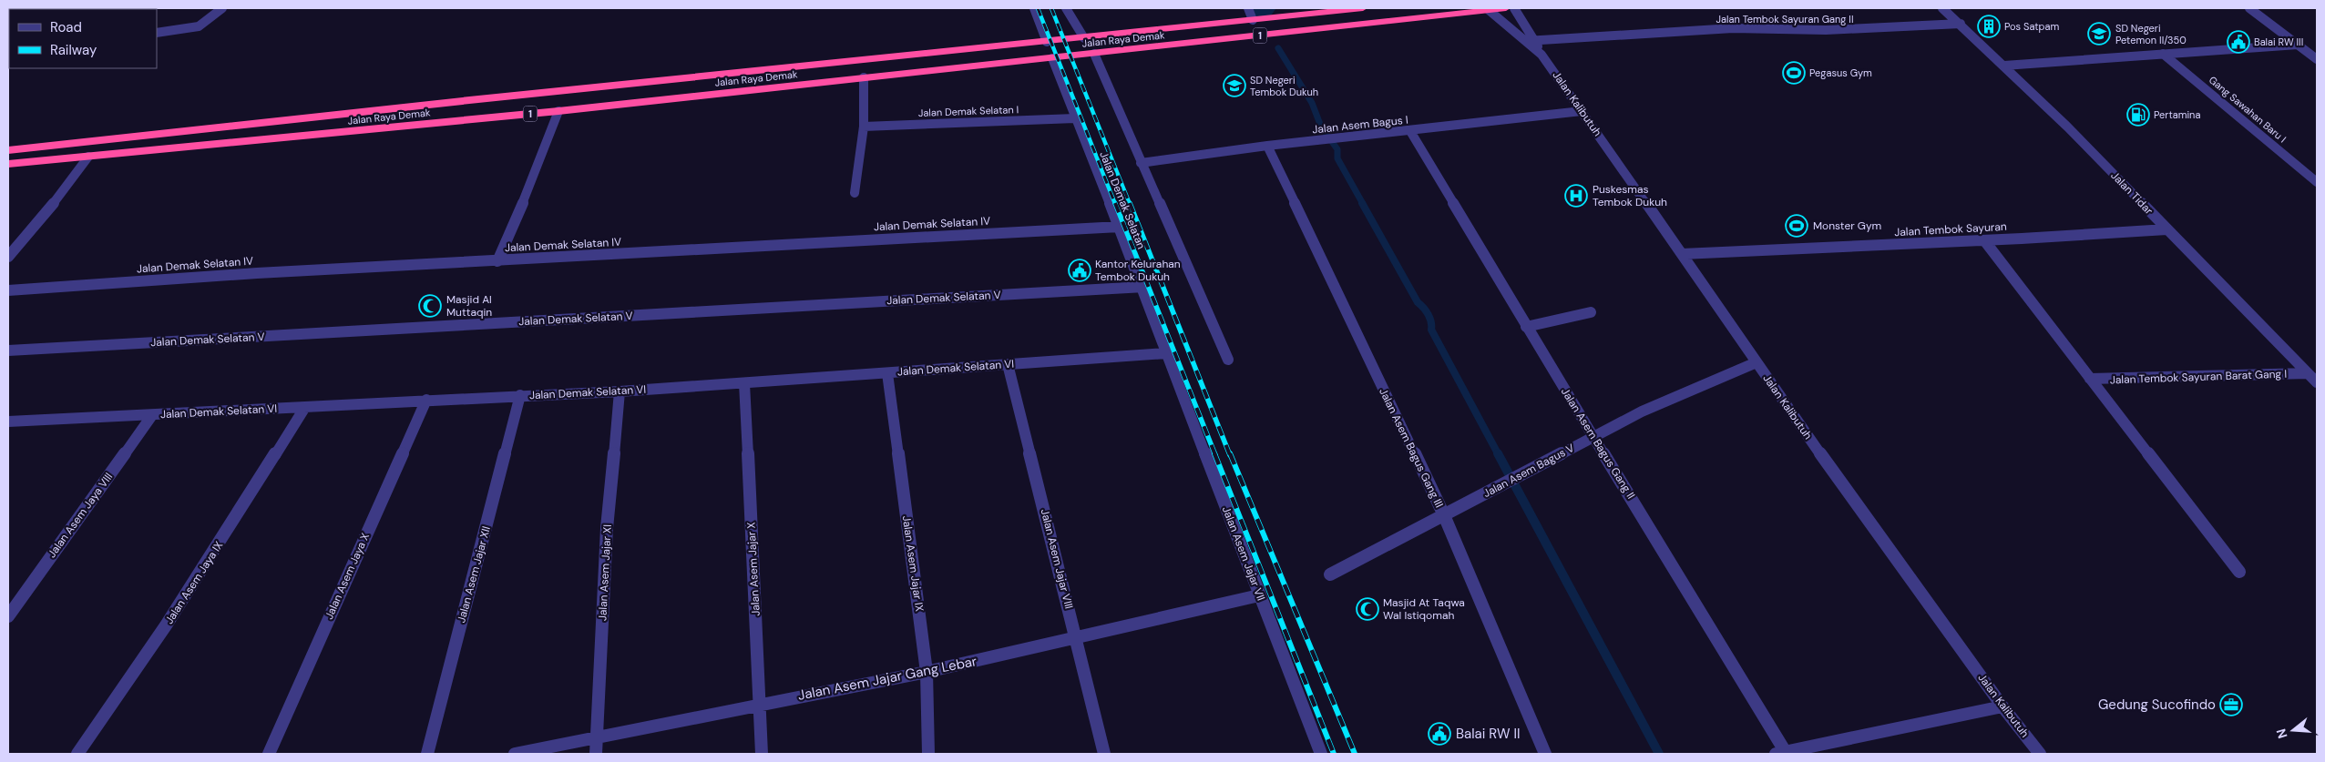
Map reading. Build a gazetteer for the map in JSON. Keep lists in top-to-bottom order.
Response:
{
  "streets": {
    "highway": ["1", "Jalan Raya Demak"],
    "street": [
      "Jalan Tembok Sayuran Gang II",
      "Jalan Kalibutuh",
      "Gang Sawahan Baru I",
      "Jalan Demak Selatan I",
      "Jalan Asem Bagus I",
      "Jalan Tidar",
      "Jalan Demak Selatan",
      "Jalan Demak Selatan IV",
      "Jalan Tembok Sayuran",
      "Jalan Demak Selatan V",
      "Jalan Demak Selatan VI",
      "Jalan Tembok Sayuran Barat Gang I",
      "Jalan Asem Bagus Gang II",
      "Jalan Asem Bagus Gang III",
      "Jalan Asem Bagus V",
      "Jalan Asem Jaya VIII",
      "Jalan Asem Jajar VII",
      "Jalan Asem Jajar VIII",
      "Jalan Asem Jajar IX",
      "Jalan Asem Jajar X",
      "Jalan Asem Jajar XI",
      "Jalan Asem Jajar XII",
      "Jalan Asem Jaya X",
      "Jalan Asem Jaya IX",
      "Jalan Asem Jajar Gang Lebar"
    ]
  },
  "crossings": [
    ["Jalan Tembok Sayuran Gang II", "Jalan Kalibutuh"],
    ["Jalan Tembok Sayuran Gang II", "Jalan Tidar"],
    ["Jalan Raya Demak", "Jalan Kalibutuh"],
    ["Jalan Raya Demak", "Jalan Demak Selatan"],
    ["Jalan Kalibutuh", "Jalan Asem Bagus I"],
    ["Jalan Kalibutuh", "Jalan Tembok Sayuran"],
    ["Jalan Kalibutuh", "Jalan Asem Bagus V"],
    ["Jalan Demak Selatan I", "Jalan Demak Selatan"],
    ["Jalan Asem Bagus I", "Jalan Asem Bagus Gang II"],
    ["Jalan Asem Bagus I", "Jalan Asem Bagus Gang III"],
    ["Jalan Tidar", "Jalan Tembok Sayuran"],
    ["Jalan Tidar", "Jalan Tembok Sayuran Barat Gang I"],
    ["Jalan Demak Selatan", "Jalan Demak Selatan IV"],
    ["Jalan Demak Selatan", "Jalan Demak Selatan V"],
    ["Jalan Demak Selatan", "Jalan Demak Selatan VI"],
    ["Jalan Demak Selatan", "Jalan Asem Jajar VII"],
    ["Jalan Demak Selatan VI", "Jalan Asem Jaya VIII"],
    ["Jalan Demak Selatan VI", "Jalan Asem Jajar VII"],
    ["Jalan Demak Selatan VI", "Jalan Asem Jajar VIII"],
    ["Jalan Demak Selatan VI", "Jalan Asem Jajar IX"],
    ["Jalan Demak Selatan VI", "Jalan Asem Jajar X"],
    ["Jalan Demak Selatan VI", "Jalan Asem Jajar XI"],
    ["Jalan Demak Selatan VI", "Jalan Asem Jajar XII"],
    ["Jalan Demak Selatan VI", "Jalan Asem Jaya X"],
    ["Jalan Demak Selatan VI", "Jalan Asem Jaya IX"],
    ["Jalan Asem Bagus Gang II", "Jalan Asem Bagus V"],
    ["Jalan Asem Bagus Gang III", "Jalan Asem Bagus V"],
    ["Jalan Asem Jajar VII", "Jalan Asem Jajar Gang Lebar"],
    ["Jalan Asem Jajar VIII", "Jalan Asem Jajar Gang Lebar"],
    ["Jalan Asem Jajar IX", "Jalan Asem Jajar Gang Lebar"],
    ["Jalan Asem Jajar X", "Jalan Asem Jajar Gang Lebar"],
    ["Jalan Asem Jajar XI", "Jalan Asem Jajar Gang Lebar"]
  ],
  "places": {
    "building": ["Pos Satpam"],
    "school or university": ["SD Negeri Petemon II/350", "SD Negeri Tembok Dukuh"],
    "public building": ["Balai RW III", "Kantor Kelurahan Tembok Dukuh", "Balai RW II"],
    "sports": ["Pegasus Gym", "Monster Gym"],
    "fuel station": ["Pertamina"],
    "hospital": ["Puskesmas Tembok Dukuh"],
    "mosque": ["Masjid Al Muttaqin", "Masjid At Taqwa Wal Istiqomah"],
    "office": ["Gedung Sucofindo"]
  },
  "legend": ["Road", "Railway"],
  "north": "left"
}
